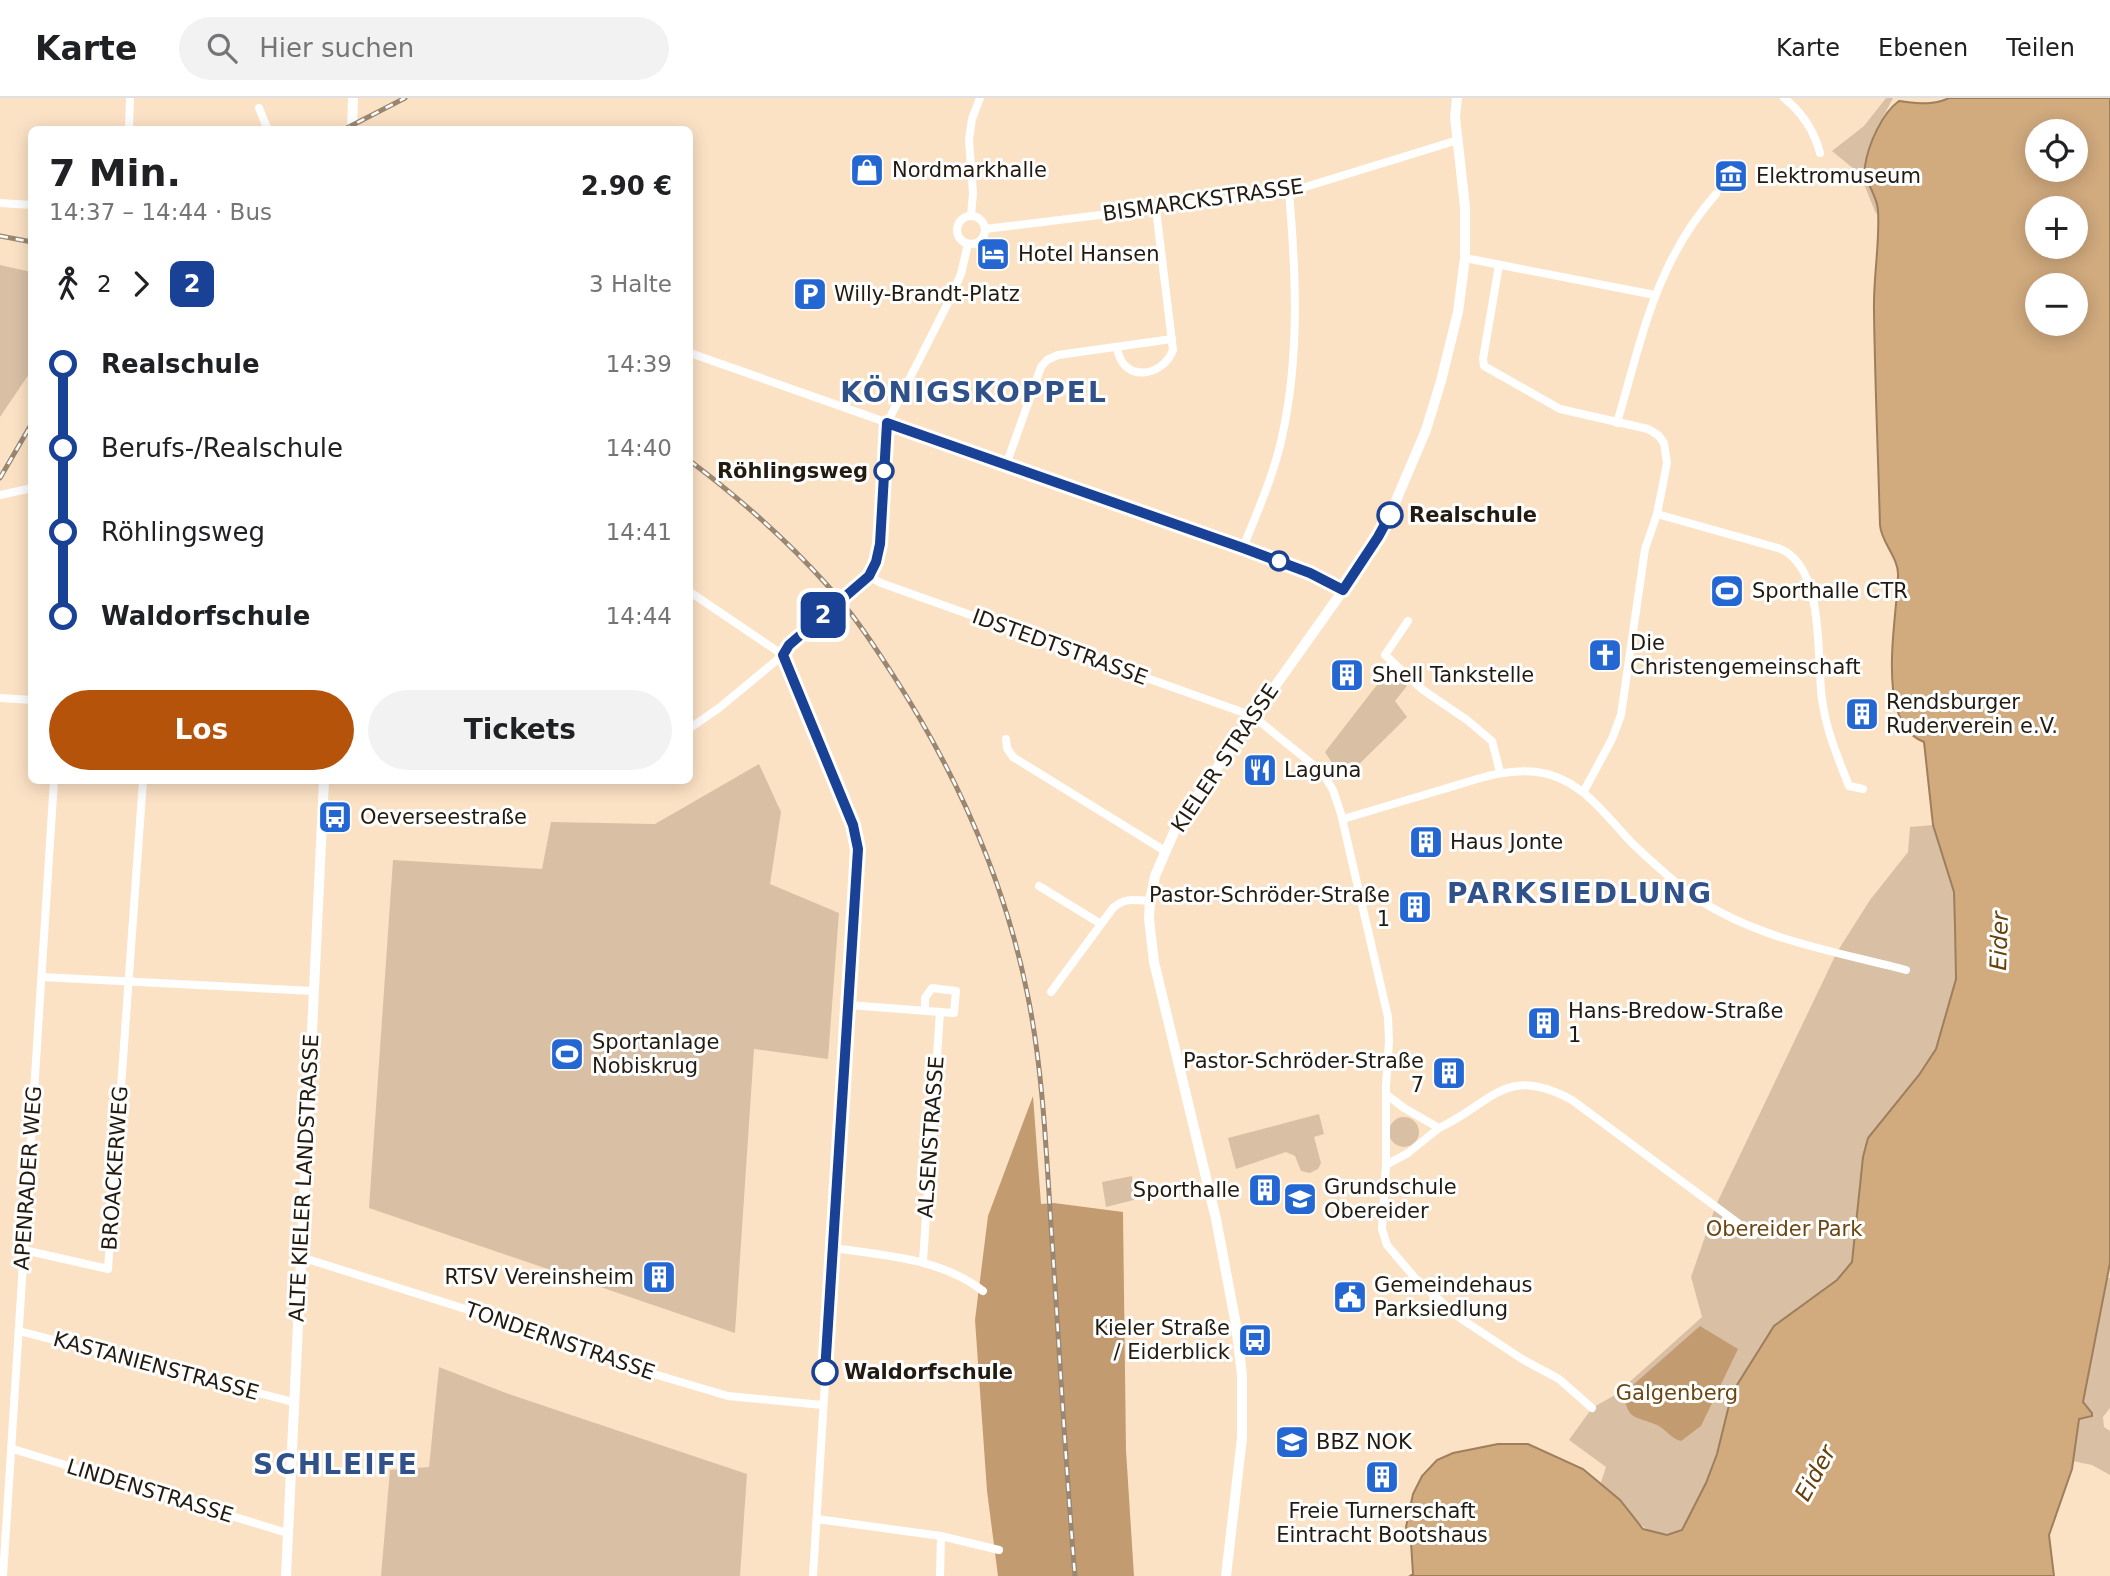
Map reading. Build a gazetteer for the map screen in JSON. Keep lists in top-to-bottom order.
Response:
{
  "streets": {
    "main road": ["KIELER STRASSE"],
    "street": [
      "BISMARCKSTRASSE",
      "IDSTEDTSTRASSE",
      "ALSENSTRASSE",
      "BROACKERWEG",
      "APENRADER WEG",
      "ALTE KIELER LANDSTRASSE",
      "TONDERNSTRASSE",
      "KASTANIENSTRASSE",
      "LINDENSTRASSE"
    ]
  },
  "crossings": [
    ["BISMARCKSTRASSE", "KIELER STRASSE"],
    ["IDSTEDTSTRASSE", "KIELER STRASSE"],
    ["BROACKERWEG", "APENRADER WEG"],
    ["APENRADER WEG", "KASTANIENSTRASSE"],
    ["APENRADER WEG", "LINDENSTRASSE"],
    ["ALTE KIELER LANDSTRASSE", "TONDERNSTRASSE"],
    ["ALTE KIELER LANDSTRASSE", "KASTANIENSTRASSE"],
    ["ALTE KIELER LANDSTRASSE", "LINDENSTRASSE"]
  ],
  "districts": ["KÖNIGSKOPPEL", "PARKSIEDLUNG", "SCHLEIFE"],
  "water": ["Eider"],
  "parks": ["Obereider Park", "Galgenberg"],
  "places": {
    "shop": ["Nordmarkhalle"],
    "museum": ["Elektromuseum"],
    "hotel": ["Hotel Hansen"],
    "parking": ["Willy-Brandt-Platz"],
    "other": ["Röhlingsweg", "Realschule", "Waldorfschule"],
    "sports": ["Sporthalle CTR", "Sportanlage Nobiskrug"],
    "church": ["Die Christengemeinschaft"],
    "building": [
      "Shell Tankstelle",
      "Rendsburger Ruderverein e.V.",
      "Haus Jonte",
      "Pastor-Schröder-Straße 1",
      "Hans-Bredow-Straße 1",
      "Pastor-Schröder-Straße 7",
      "Sporthalle",
      "RTSV Vereinsheim",
      "Freie Turnerschaft Eintracht Bootshaus"
    ],
    "restaurant": ["Laguna"],
    "bus stop": ["Oeverseestraße", "Kieler Straße / Eiderblick"],
    "school or university": ["Grundschule Obereider", "BBZ NOK"],
    "public building": ["Gemeindehaus Parksiedlung"]
  },
  "lines": ["bus line 2"],
  "page": {
    "header": "Karte",
    "search": "Hier suchen",
    "nav": ["Karte", "Ebenen", "Teilen"],
    "on_map": "2",
    "map_buttons": ["+", "−"],
    "heading": ["7 Min.", "14:37 – 14:44 · Bus", "2.90 €"],
    "legs": ["2", "2", "3 Halte"],
    "list": [
      {
        "name": "Realschule",
        "value": "14:39"
      },
      {
        "name": "Berufs-/Realschule",
        "value": "14:40"
      },
      {
        "name": "Röhlingsweg",
        "value": "14:41"
      },
      {
        "name": "Waldorfschule",
        "value": "14:44"
      }
    ],
    "buttons": ["Los", "Tickets"]
  }
}
